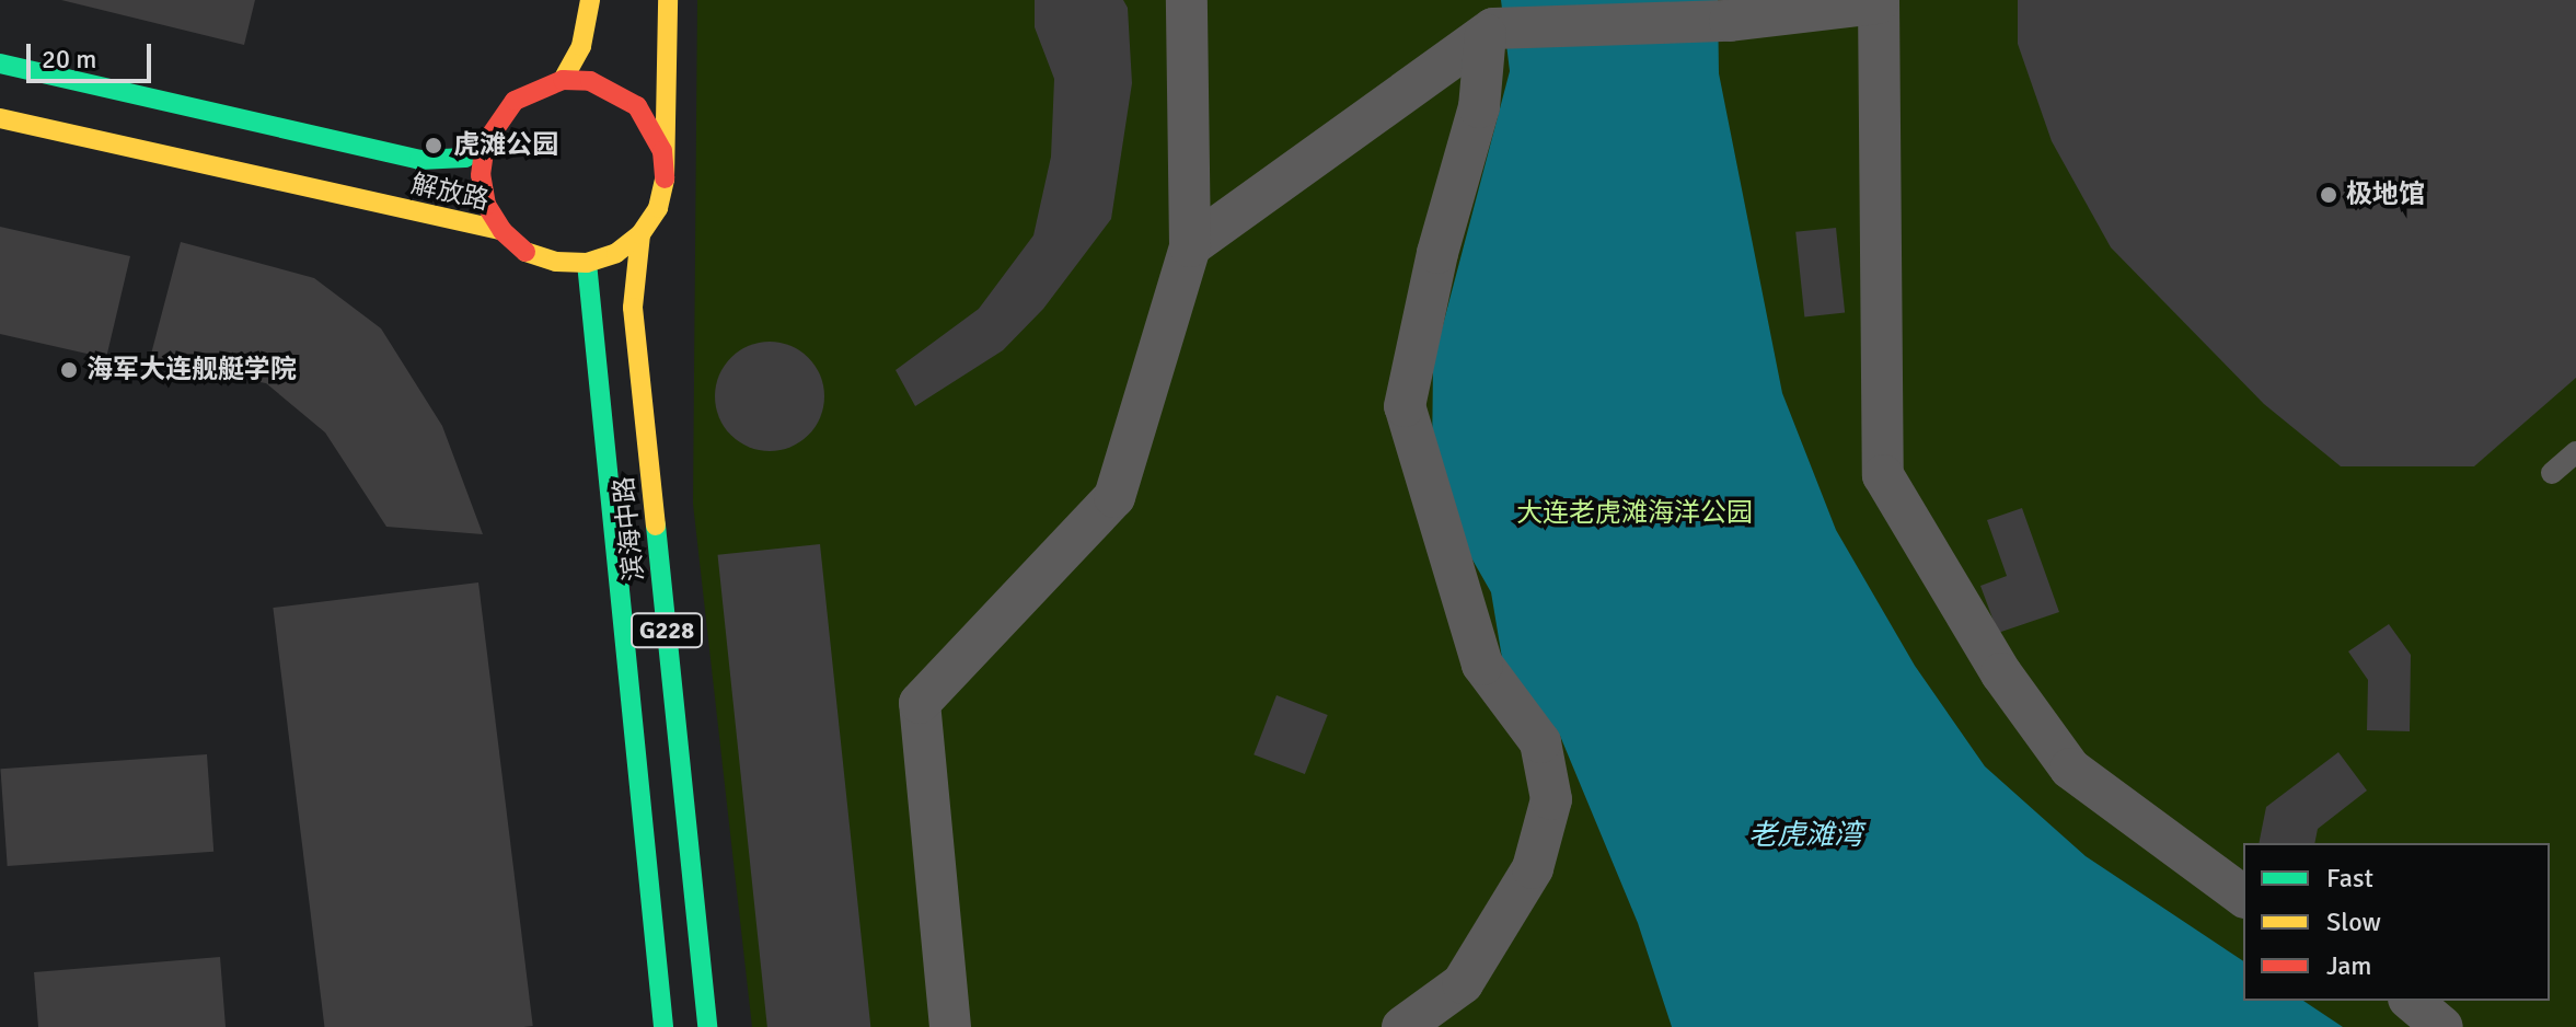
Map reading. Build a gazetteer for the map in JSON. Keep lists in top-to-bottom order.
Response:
{
  "streets": {
    "main road": ["解放路", "滨海中路", "G228"]
  },
  "crossings": [
    ["解放路", "滨海中路"],
    ["解放路", "G228"],
    ["滨海中路", "G228"]
  ],
  "water": ["老虎滩湾"],
  "parks": ["大连老虎滩海洋公园"],
  "places": ["虎滩公园", "极地馆", "海军大连舰艇学院"],
  "legend": ["Fast", "Slow", "Jam"],
  "scale_bar": "20 m"
}
